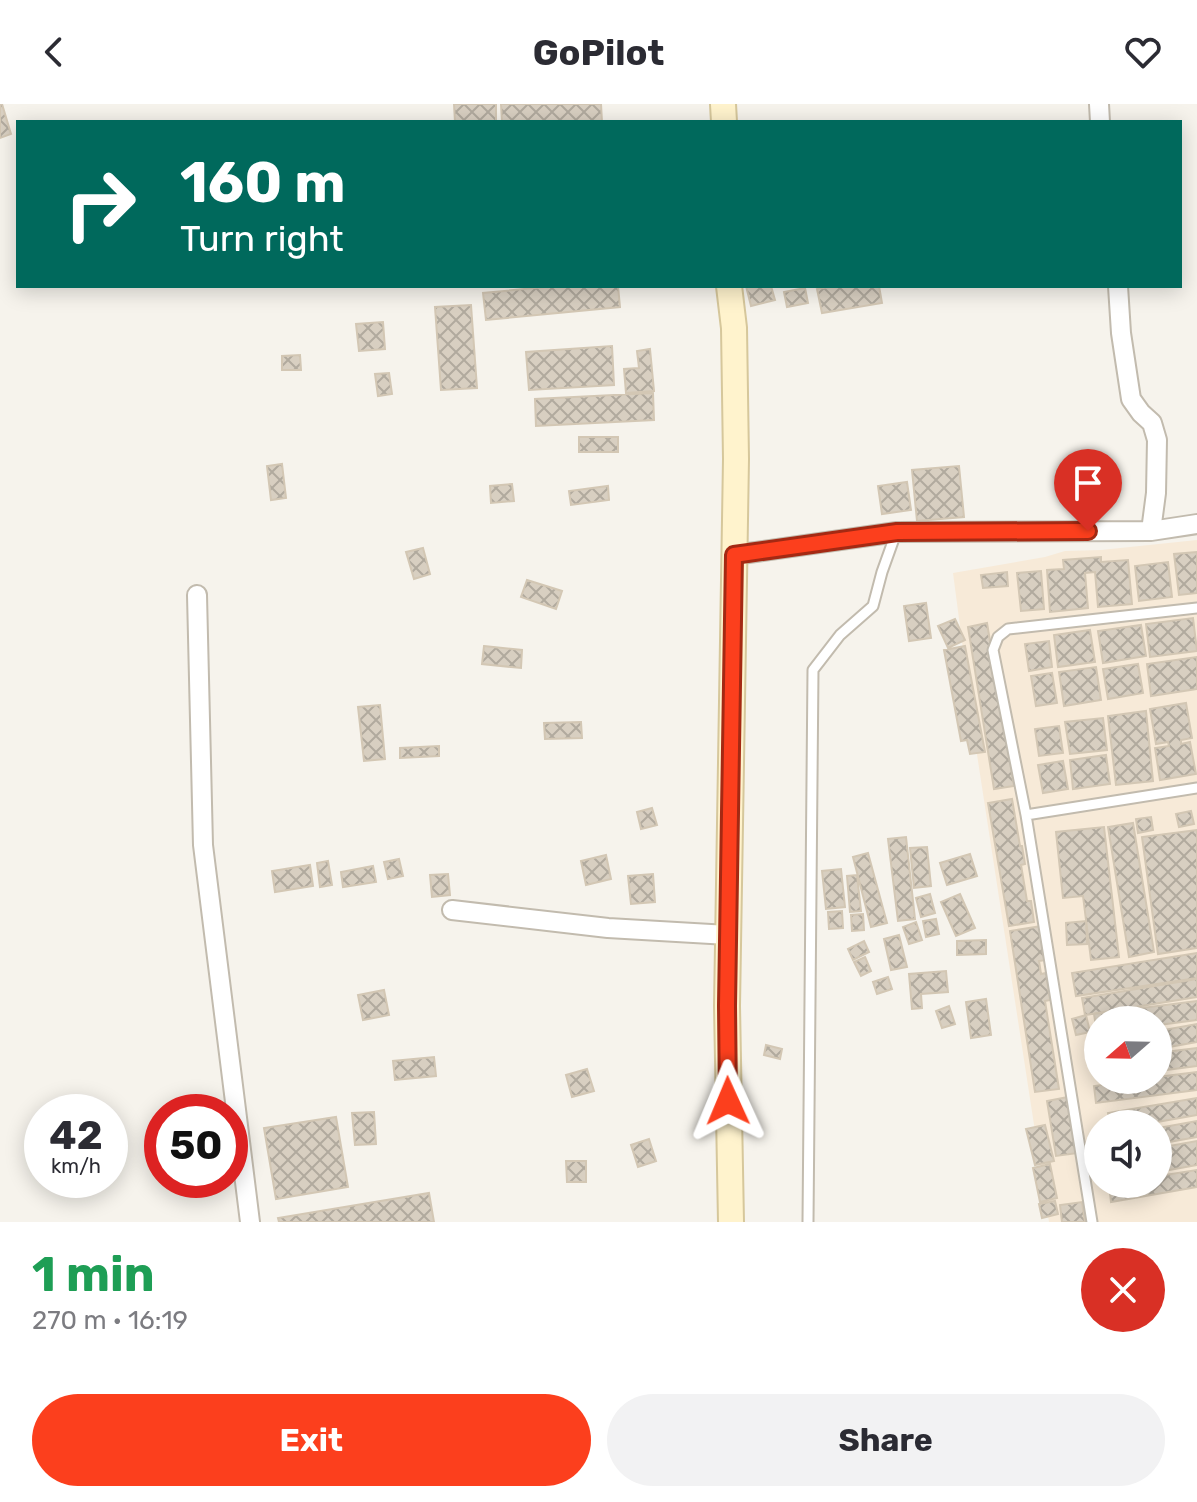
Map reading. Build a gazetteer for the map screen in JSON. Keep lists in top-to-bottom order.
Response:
{
  "north": "left",
  "page": {
    "header": "GoPilot",
    "turn": ["160 m", "Turn right"],
    "speed": "42 km/h",
    "limit": "50",
    "heading": ["1 min", "270 m · 16:19"],
    "buttons": ["Exit", "Share"]
  }
}
